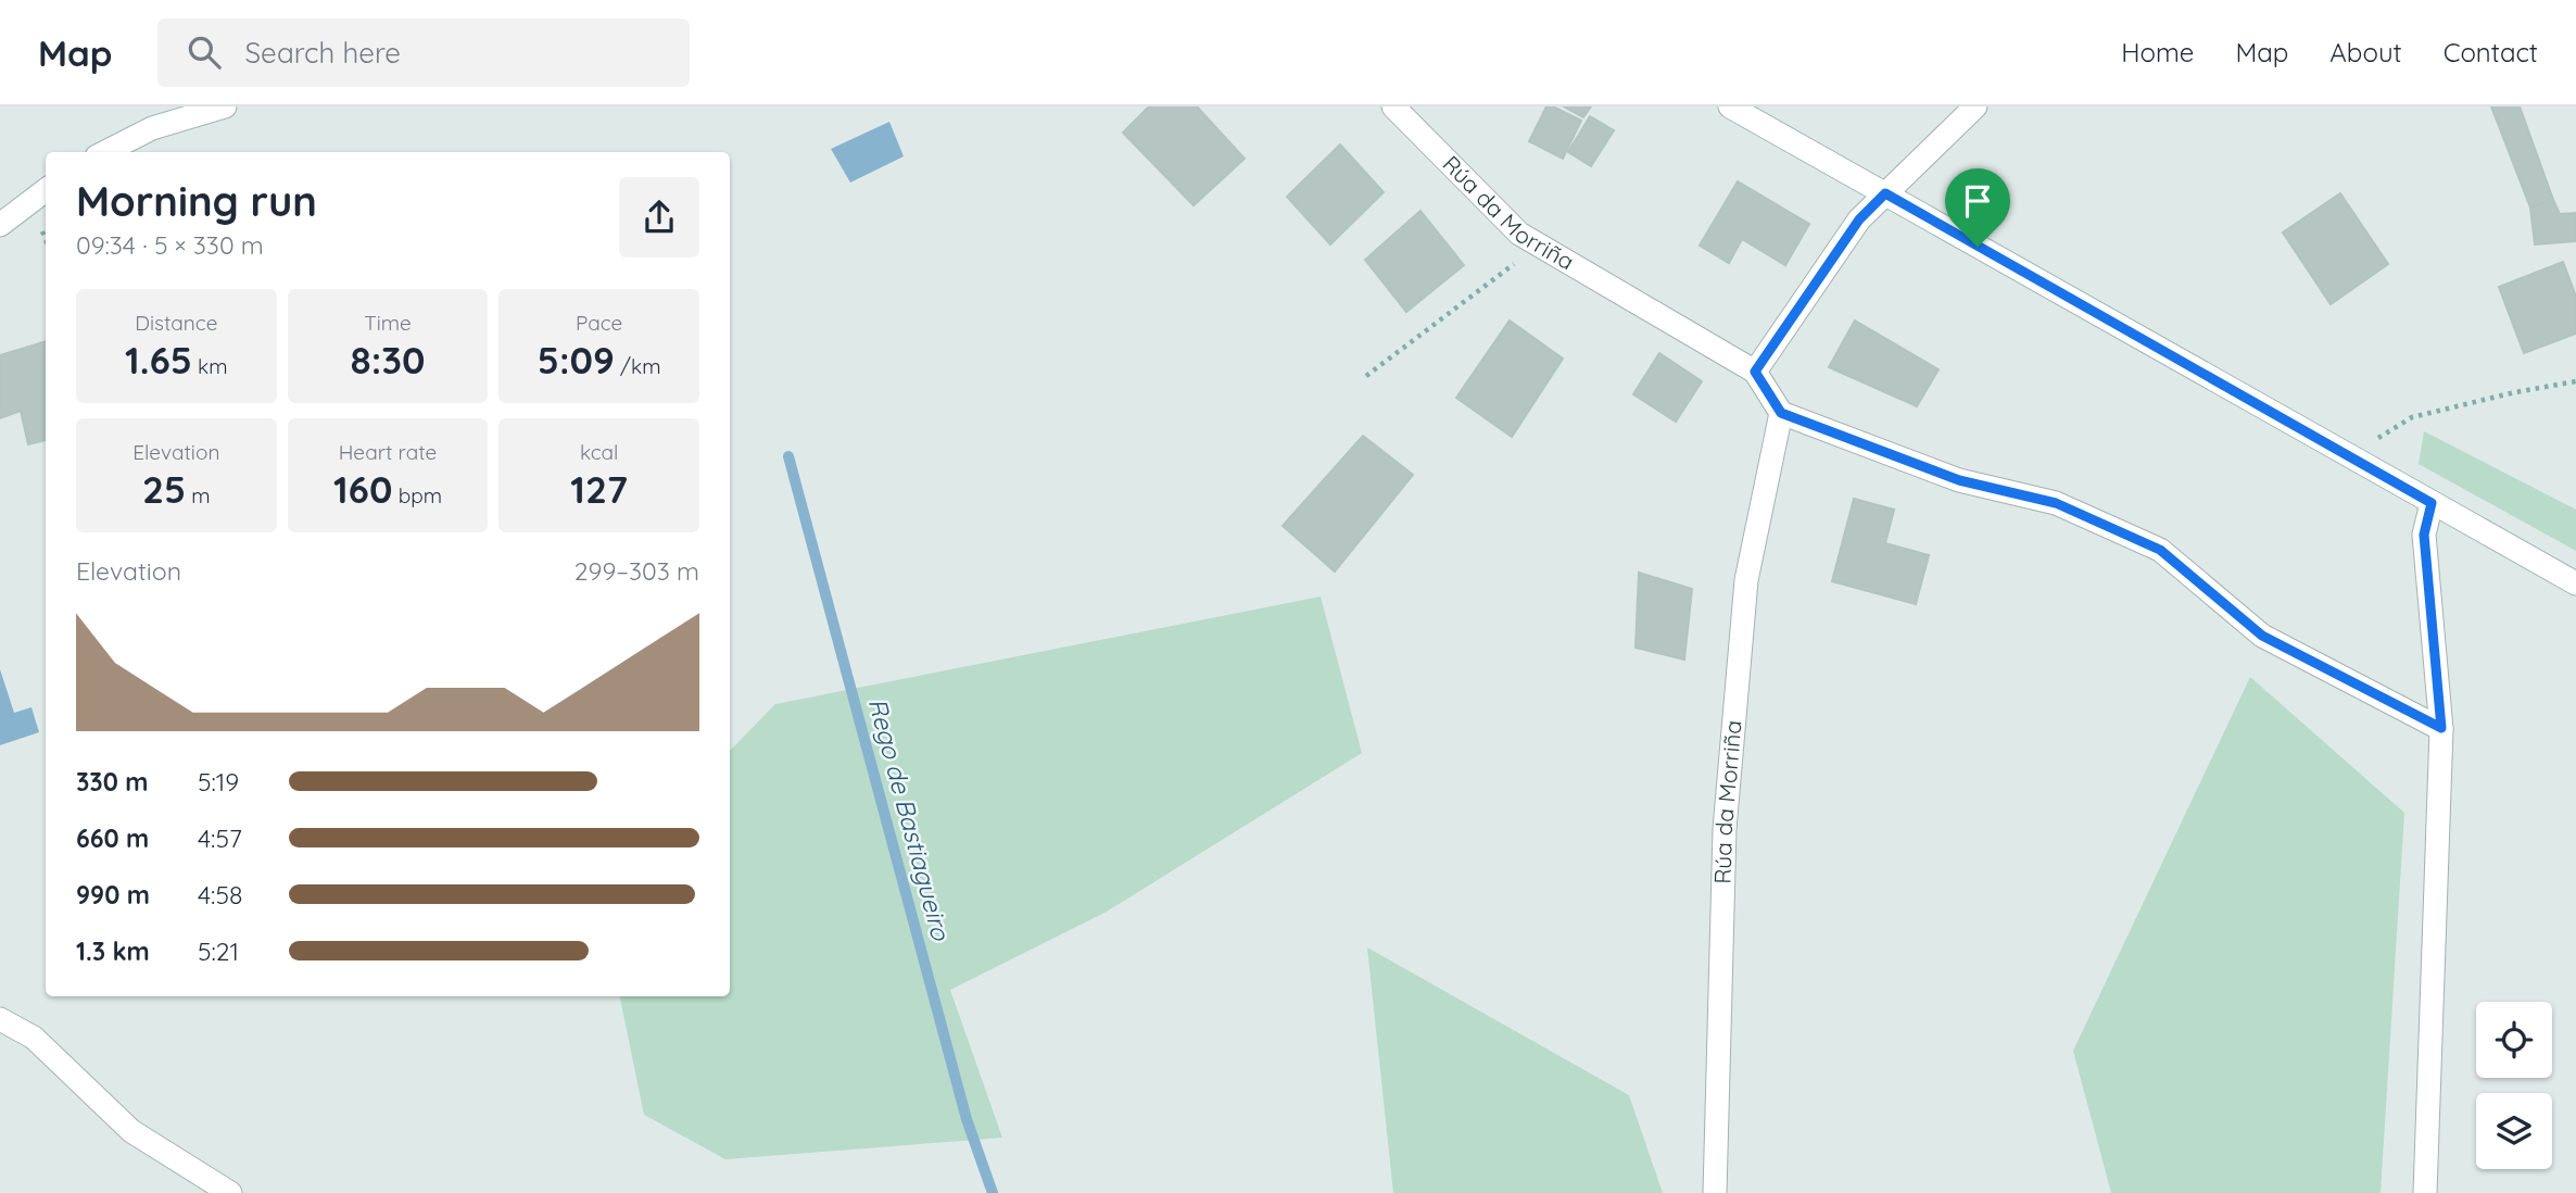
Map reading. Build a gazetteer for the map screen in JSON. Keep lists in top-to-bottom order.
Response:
{
  "streets": {
    "street": ["Rúa da Morriña"]
  },
  "water": ["Rego de Bastiagueiro"],
  "page": {
    "header": "Map",
    "search": "Search here",
    "nav": [
      "Home",
      "Map",
      "About",
      "Contact"
    ],
    "heading": ["Morning run", "09:34 · 5 × 330 m"],
    "stats": [
      ["Distance", "1.65 km"],
      ["Time", "8:30"],
      ["Pace", "5:09 /km"],
      ["Elevation", "25 m"],
      ["Heart rate", "160 bpm"],
      ["kcal", "127"]
    ],
    "chart": ["Elevation", "299–303 m"],
    "list": [
      {
        "name": "330 m",
        "note": "5:19"
      },
      {
        "name": "660 m",
        "note": "4:57"
      },
      {
        "name": "990 m",
        "note": "4:58"
      },
      {
        "name": "1.3 km",
        "note": "5:21"
      }
    ]
  }
}
